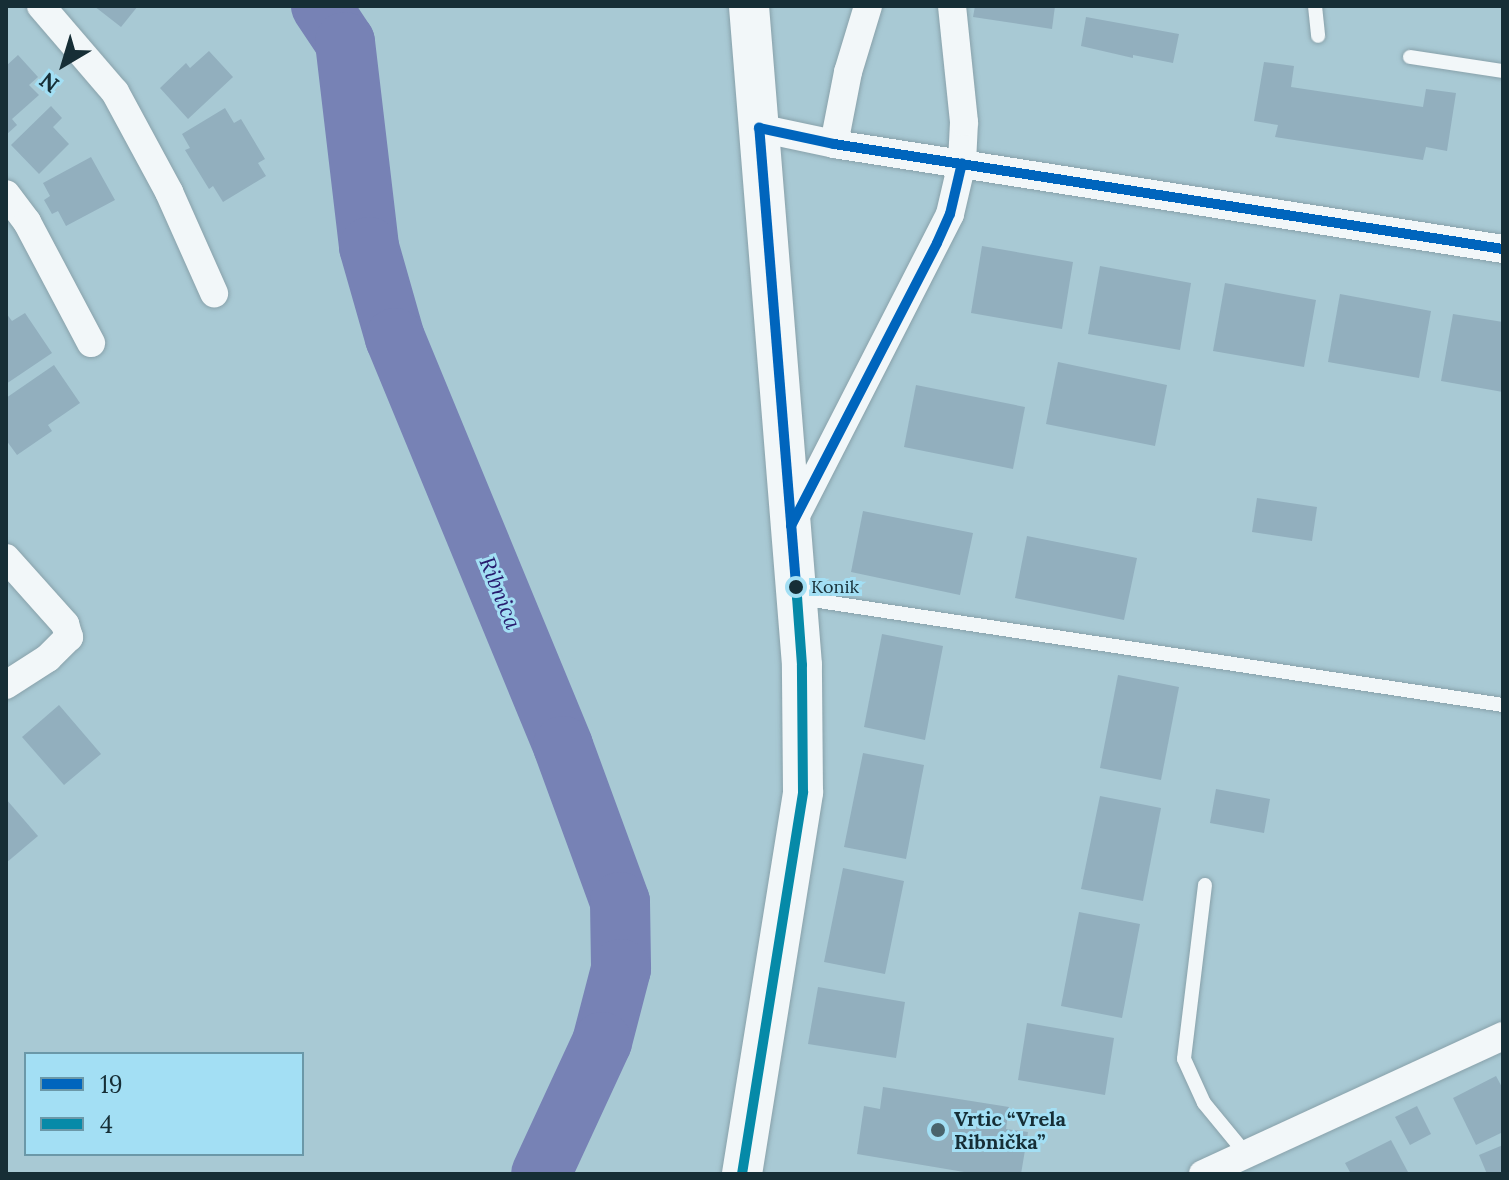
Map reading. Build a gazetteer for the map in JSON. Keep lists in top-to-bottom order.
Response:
{
  "water": ["Ribnica"],
  "places": ["Konik", "Vrtic “Vrela Ribnička”"],
  "lines": ["transit line 19", "transit line 4"],
  "legend": ["19", "4"],
  "north": "bottom left"
}
